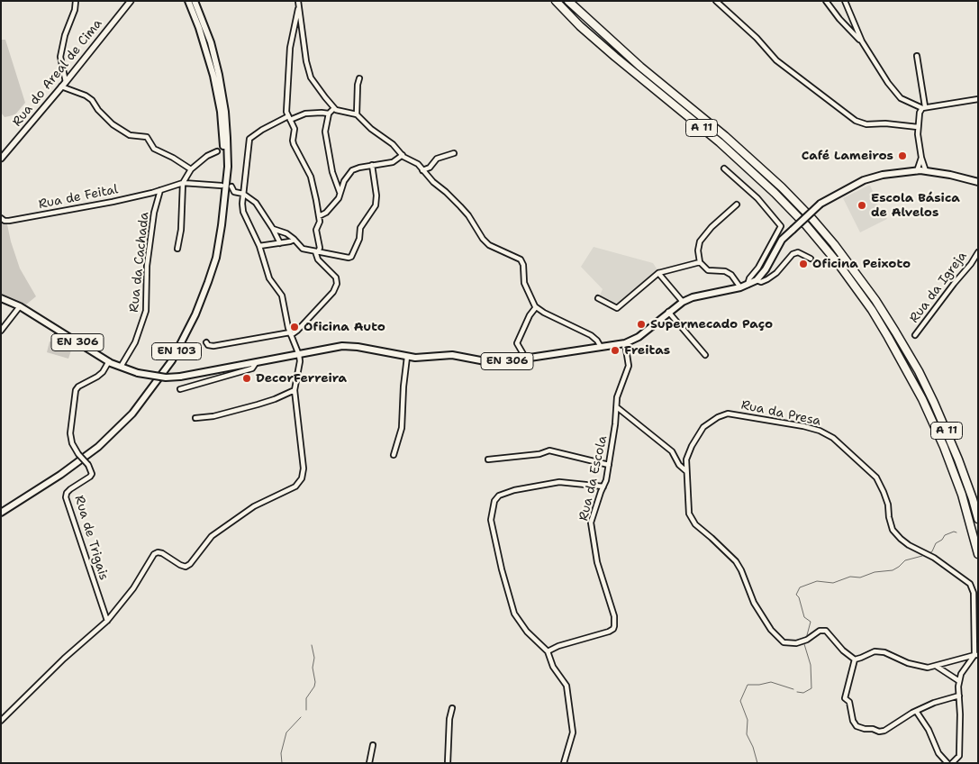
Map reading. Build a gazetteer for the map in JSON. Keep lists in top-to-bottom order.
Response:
{
  "streets": {
    "highway": ["A 11"],
    "main road": ["Rua do Areal de Cima", "EN 306", "EN 103"],
    "street": [
      "Rua de Feital",
      "Rua da Cachada",
      "Rua da Igreja",
      "Rua da Presa",
      "Rua da Escola",
      "Rua de Trigais"
    ]
  },
  "crossings": [
    ["Rua de Feital", "Rua da Cachada"],
    ["Rua da Cachada", "EN 306"],
    ["EN 306", "Rua da Escola"],
    ["EN 306", "Rua de Trigais"]
  ],
  "places": [
    "Café Lameiros",
    "Escola Básica de Alvelos",
    "Oficina Peixoto",
    "Supermecado Paço",
    "Oficina Auto",
    "Freitas",
    "DecorFerreira"
  ]
}
